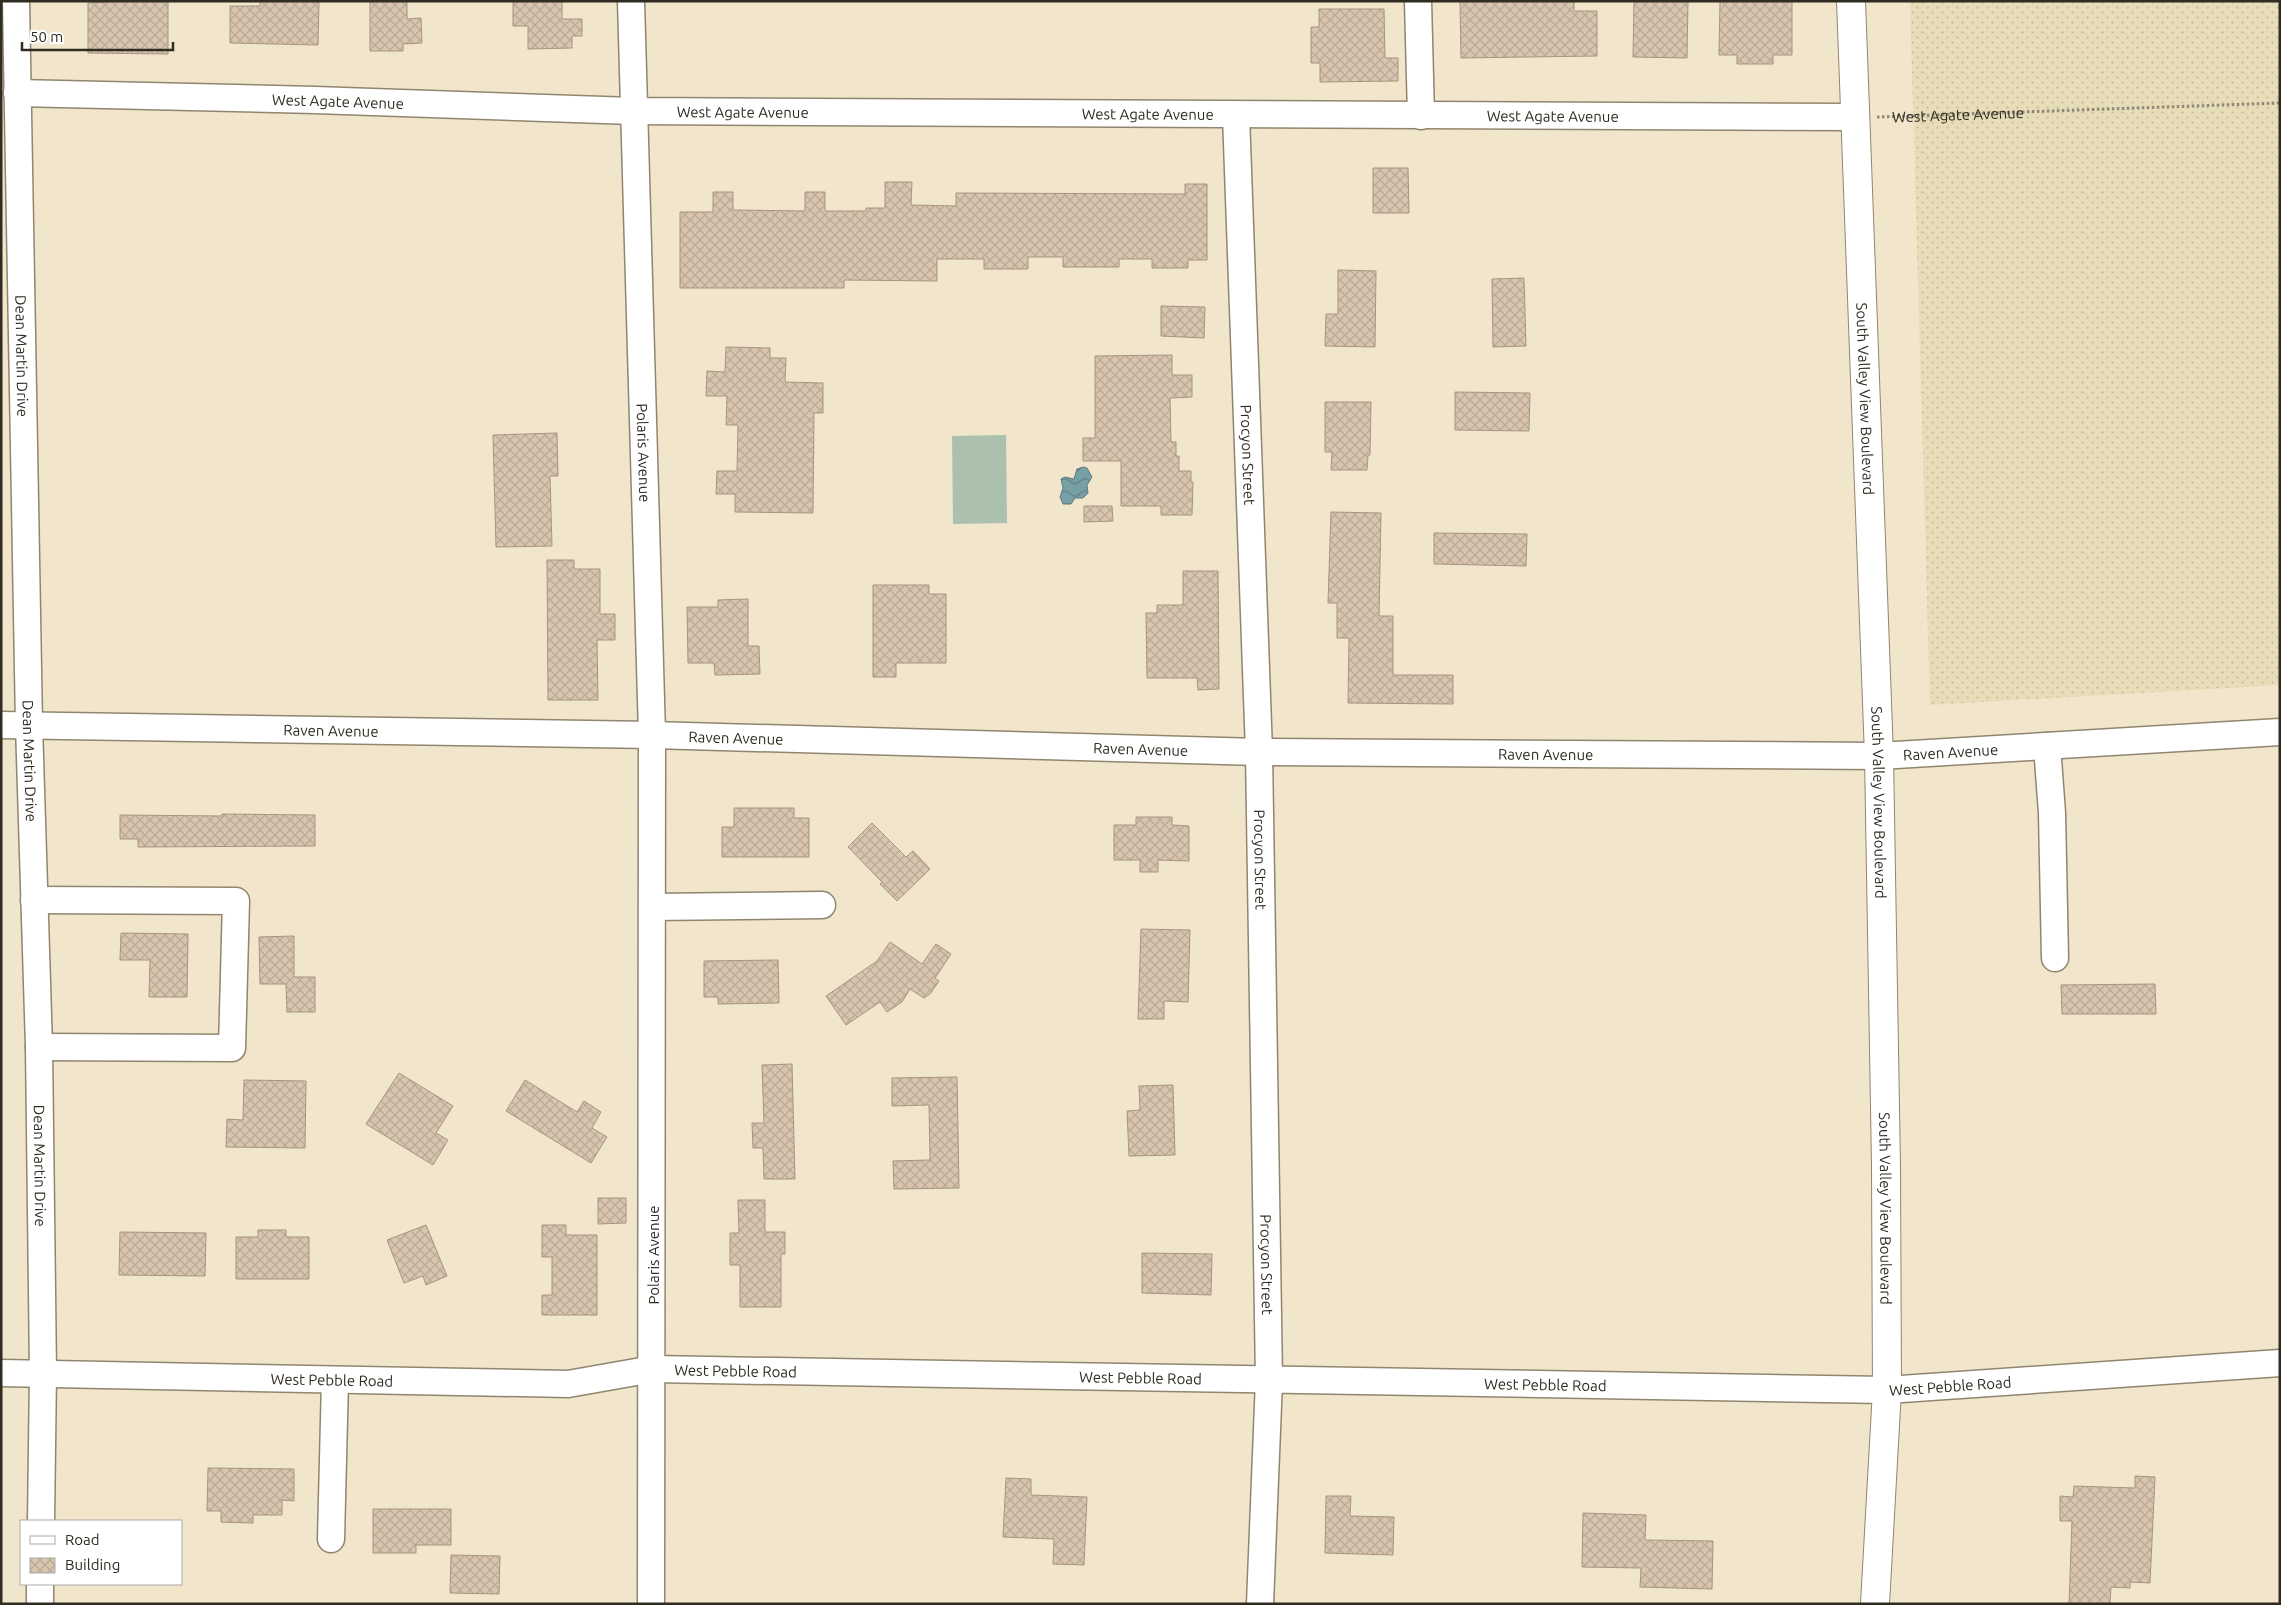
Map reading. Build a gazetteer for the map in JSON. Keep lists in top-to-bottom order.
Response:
{
  "streets": {
    "main road": ["South Valley View Boulevard"],
    "street": [
      "West Agate Avenue",
      "Dean Martin Drive",
      "Polaris Avenue",
      "Procyon Street",
      "Raven Avenue",
      "West Pebble Road"
    ]
  },
  "crossings": [
    ["West Agate Avenue", "Dean Martin Drive"],
    ["West Agate Avenue", "South Valley View Boulevard"],
    ["West Agate Avenue", "Polaris Avenue"],
    ["West Agate Avenue", "Procyon Street"],
    ["Dean Martin Drive", "Raven Avenue"],
    ["Dean Martin Drive", "West Pebble Road"],
    ["South Valley View Boulevard", "Raven Avenue"],
    ["South Valley View Boulevard", "West Pebble Road"],
    ["Polaris Avenue", "Raven Avenue"],
    ["Polaris Avenue", "West Pebble Road"],
    ["Procyon Street", "Raven Avenue"],
    ["Procyon Street", "West Pebble Road"]
  ],
  "legend": ["Road", "Building"],
  "scale_bar": "50 m"
}
